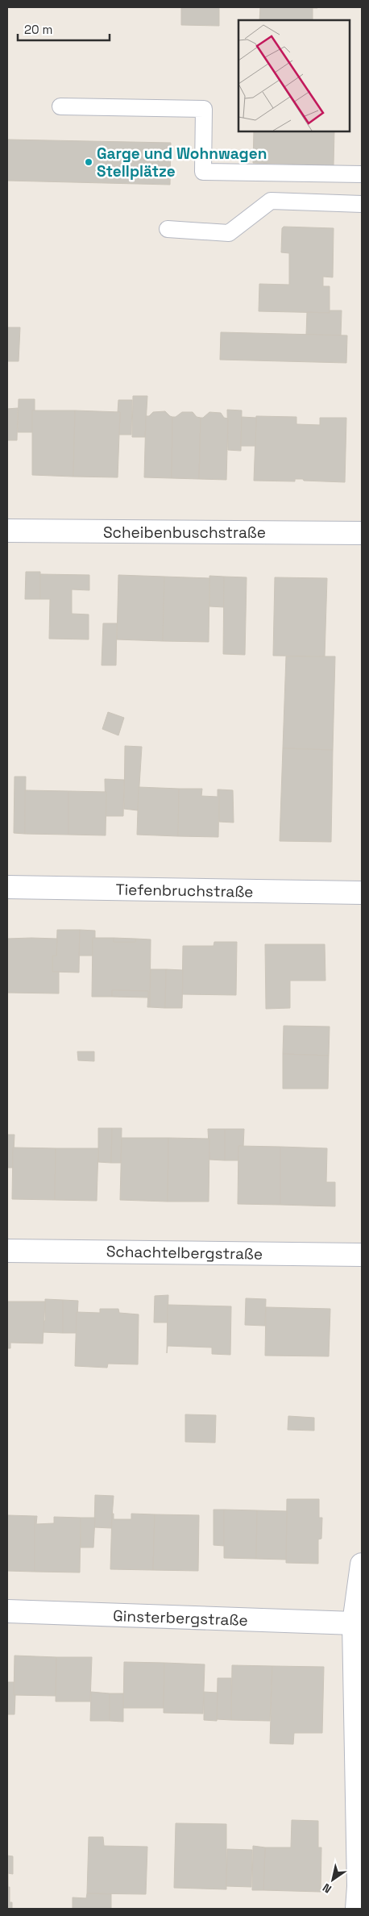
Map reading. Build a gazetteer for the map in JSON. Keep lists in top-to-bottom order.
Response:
{
  "streets": {
    "street": [
      "Scheibenbuschstraße",
      "Tiefenbruchstraße",
      "Schachtelbergstraße",
      "Ginsterbergstraße"
    ]
  },
  "places": ["Garge und Wohnwagen Stellplätze"],
  "scale_bar": "20 m",
  "north": "bottom left"
}
